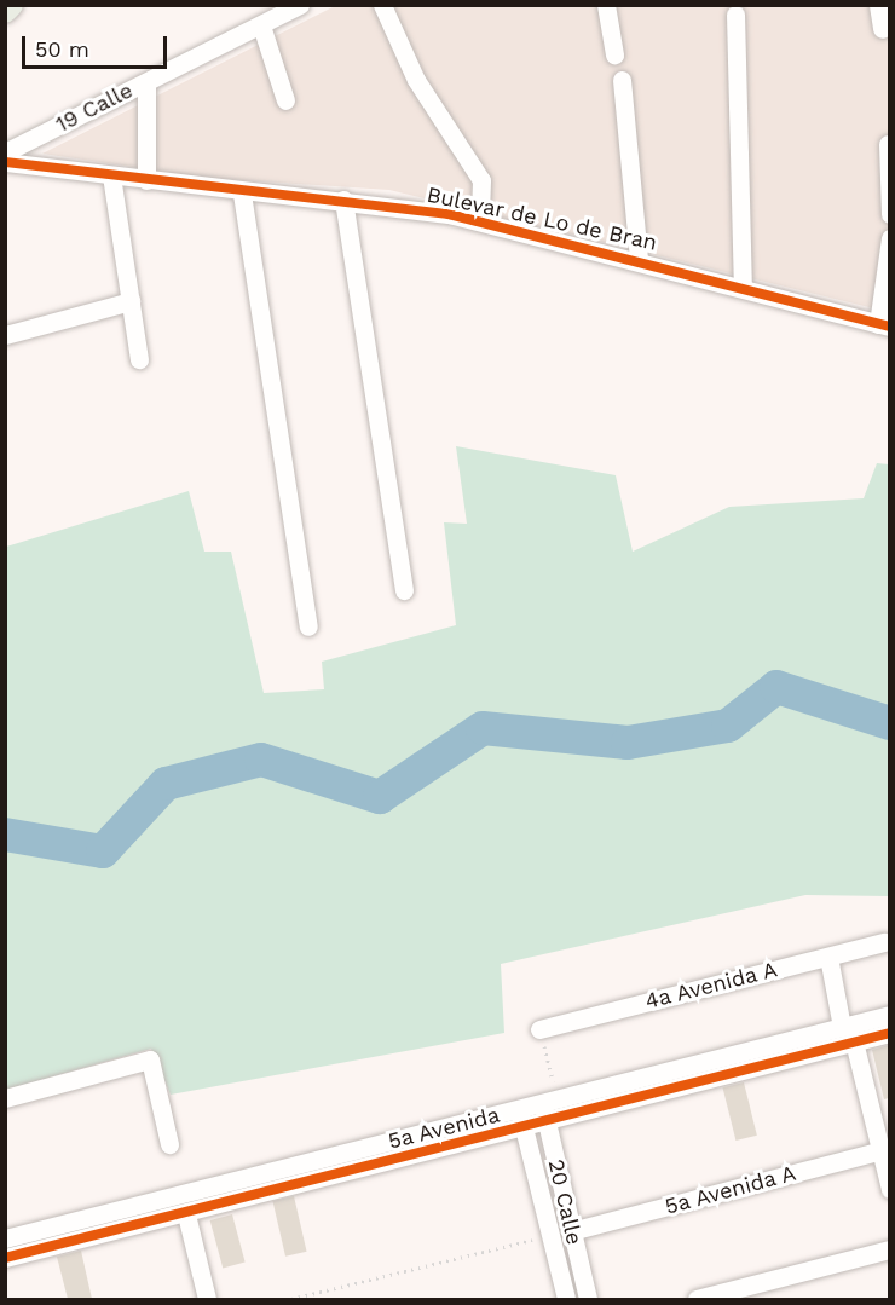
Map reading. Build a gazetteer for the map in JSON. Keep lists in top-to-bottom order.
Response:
{
  "streets": {
    "street": [
      "19 Calle",
      "Bulevar de Lo de Bran",
      "4a Avenida A",
      "5a Avenida",
      "5a Avenida A",
      "20 Calle"
    ]
  },
  "crossings": [
    ["5a Avenida", "20 Calle"],
    ["5a Avenida A", "20 Calle"]
  ],
  "scale_bar": "50 m"
}
